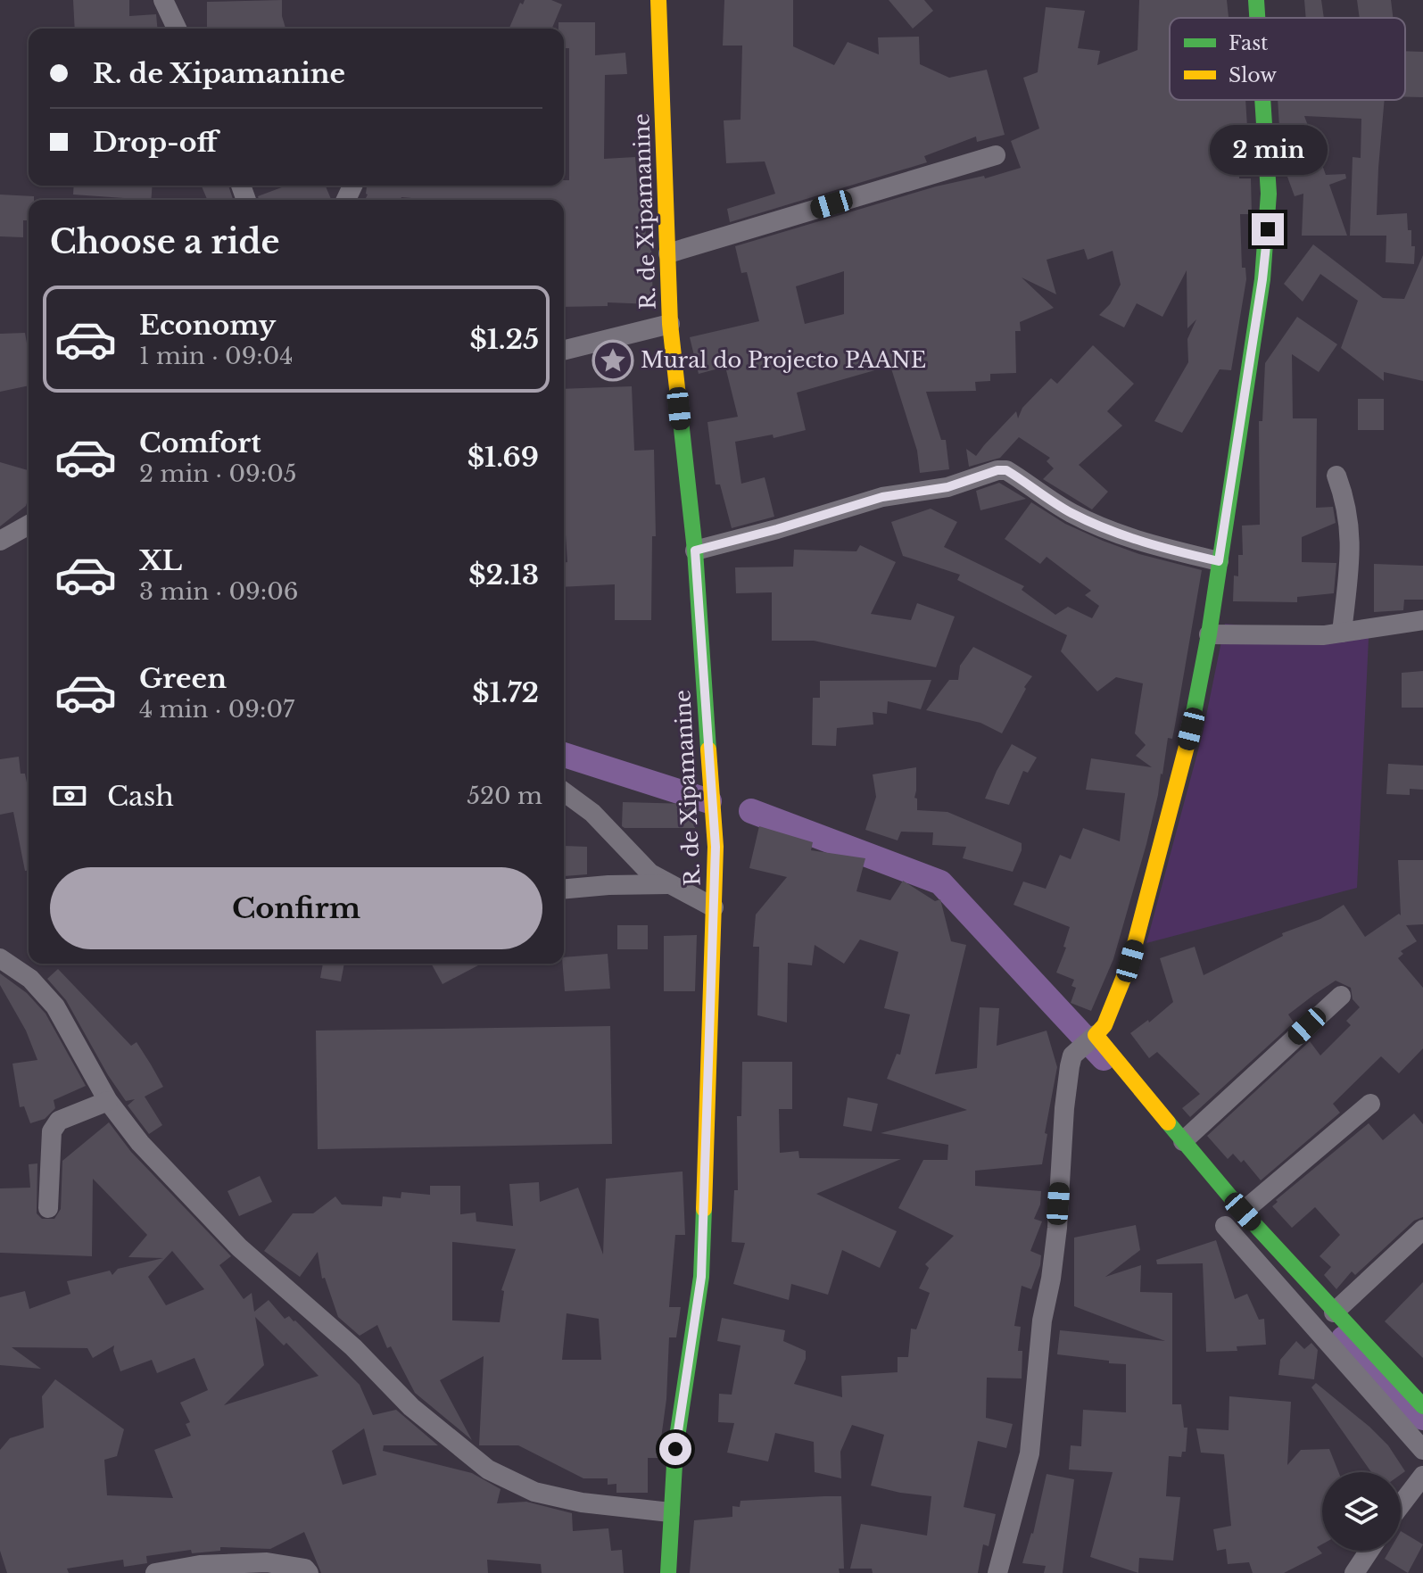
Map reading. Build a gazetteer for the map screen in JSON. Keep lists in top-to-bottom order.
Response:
{
  "streets": {
    "street": ["R. de Xipamanine"]
  },
  "places": {
    "place": ["Mural do Projecto PAANE"]
  },
  "legend": ["Fast", "Slow"],
  "page": {
    "banner": ["R. de Xipamanine", "Drop-off"],
    "bubble": "2 min",
    "heading": "Choose a ride",
    "list": [
      {
        "name": "Economy",
        "note": "1 min · 09:04",
        "value": "$1.25"
      },
      {
        "name": "Comfort",
        "note": "2 min · 09:05",
        "value": "$1.69"
      },
      {
        "name": "XL",
        "note": "3 min · 09:06",
        "value": "$2.13"
      },
      {
        "name": "Green",
        "note": "4 min · 09:07",
        "value": "$1.72"
      }
    ],
    "pay": ["Cash", "520 m"],
    "buttons": "Confirm"
  }
}
